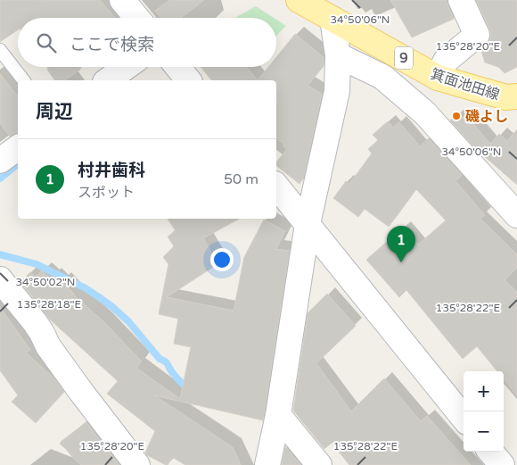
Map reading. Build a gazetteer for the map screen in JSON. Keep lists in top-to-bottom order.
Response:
{
  "streets": {
    "main road": ["9", "箕面池田線"]
  },
  "places": ["磯よし"],
  "page": {
    "search": "ここで検索",
    "heading": "周辺",
    "list": [
      {
        "mark": "1",
        "name": "村井歯科",
        "note": "スポット",
        "value": "50 m"
      }
    ],
    "pins": "1",
    "map_buttons": ["+", "−"]
  },
  "coordinates": [
    "34°50'06\"N",
    "135°28'20\"E",
    "34°50'02\"N",
    "135°28'18\"E",
    "135°28'22\"E"
  ]
}
